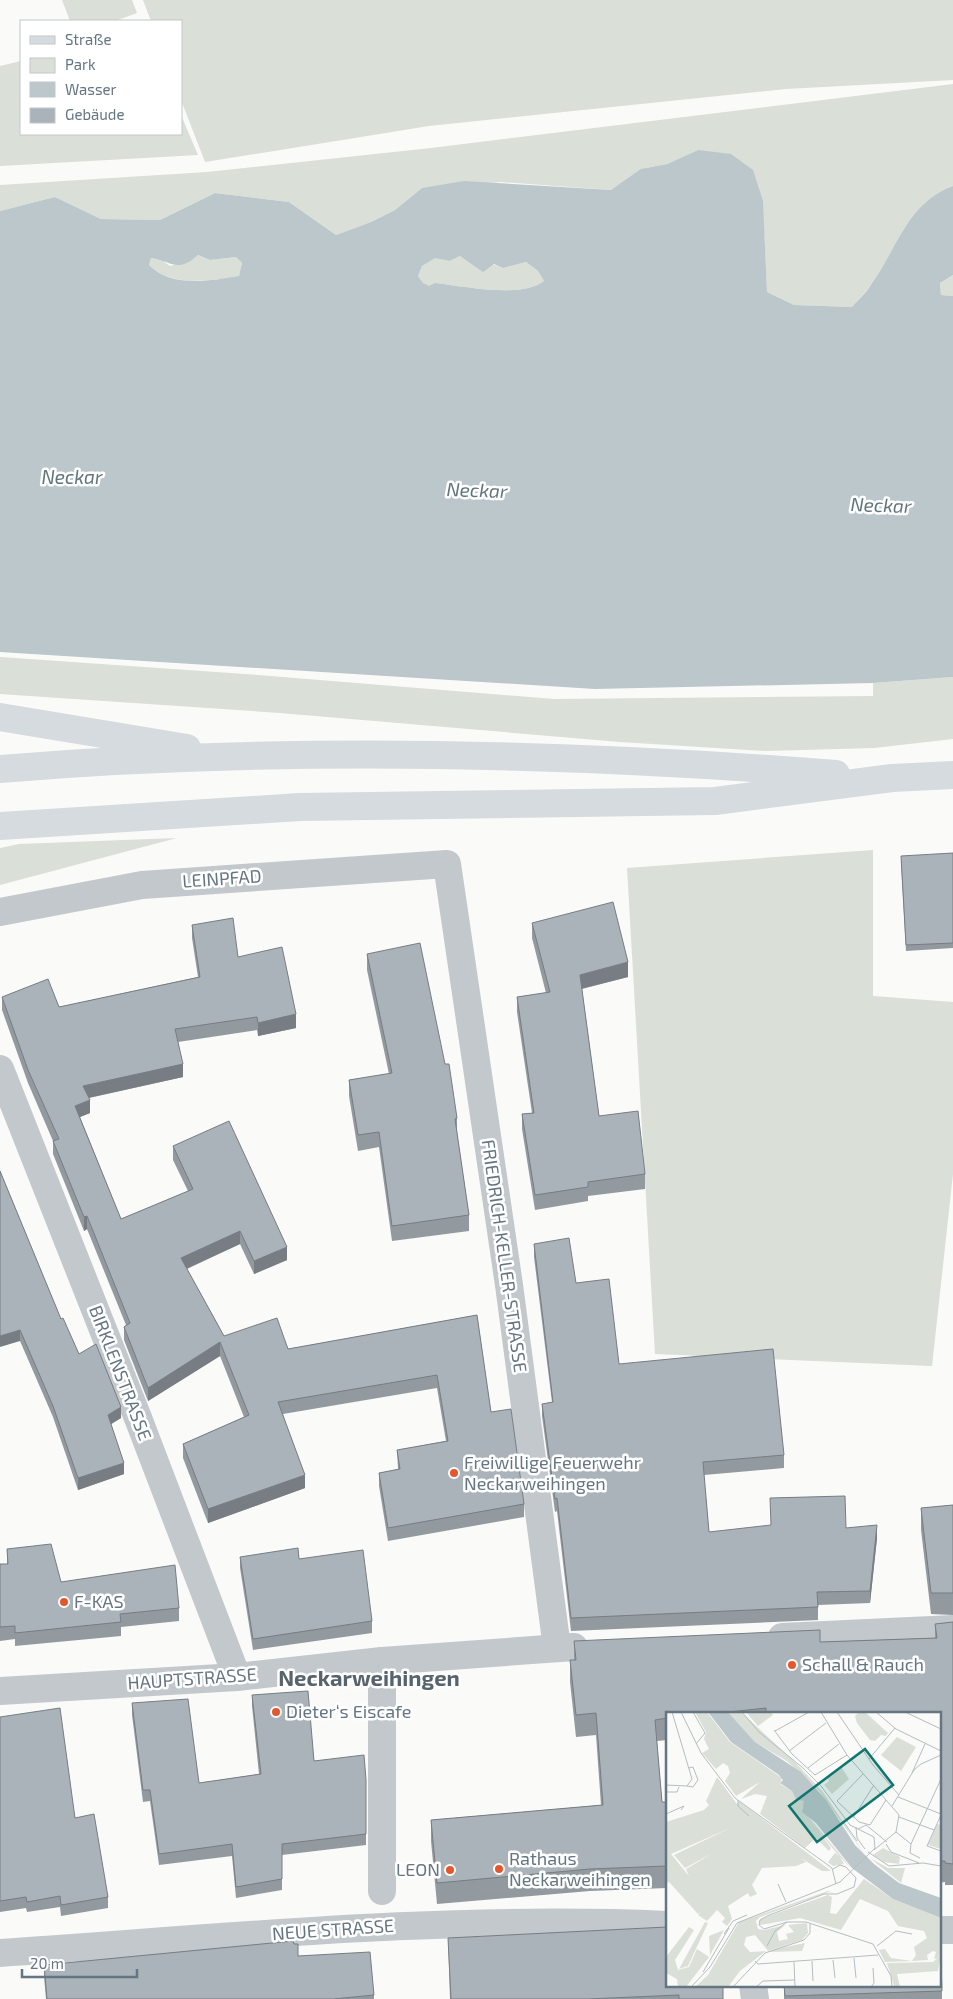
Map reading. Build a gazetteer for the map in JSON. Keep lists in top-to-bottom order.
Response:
{
  "streets": {
    "street": [
      "LEINPFAD",
      "FRIEDRICH-KELLER-STRASSE",
      "BIRKLENSTRASSE",
      "HAUPTSTRASSE",
      "NEUE STRASSE"
    ]
  },
  "crossings": [
    ["LEINPFAD", "FRIEDRICH-KELLER-STRASSE"],
    ["FRIEDRICH-KELLER-STRASSE", "HAUPTSTRASSE"],
    ["BIRKLENSTRASSE", "HAUPTSTRASSE"]
  ],
  "districts": ["Neckarweihingen"],
  "water": ["Neckar"],
  "places": [
    "Freiwillige Feuerwehr Neckarweihingen",
    "F-KAS",
    "Schall & Rauch",
    "Dieter‘s Eiscafe",
    "Rathaus Neckarweihingen",
    "LEON"
  ],
  "legend": [
    "Straße",
    "Park",
    "Wasser",
    "Gebäude"
  ],
  "scale_bar": "20 m"
}
